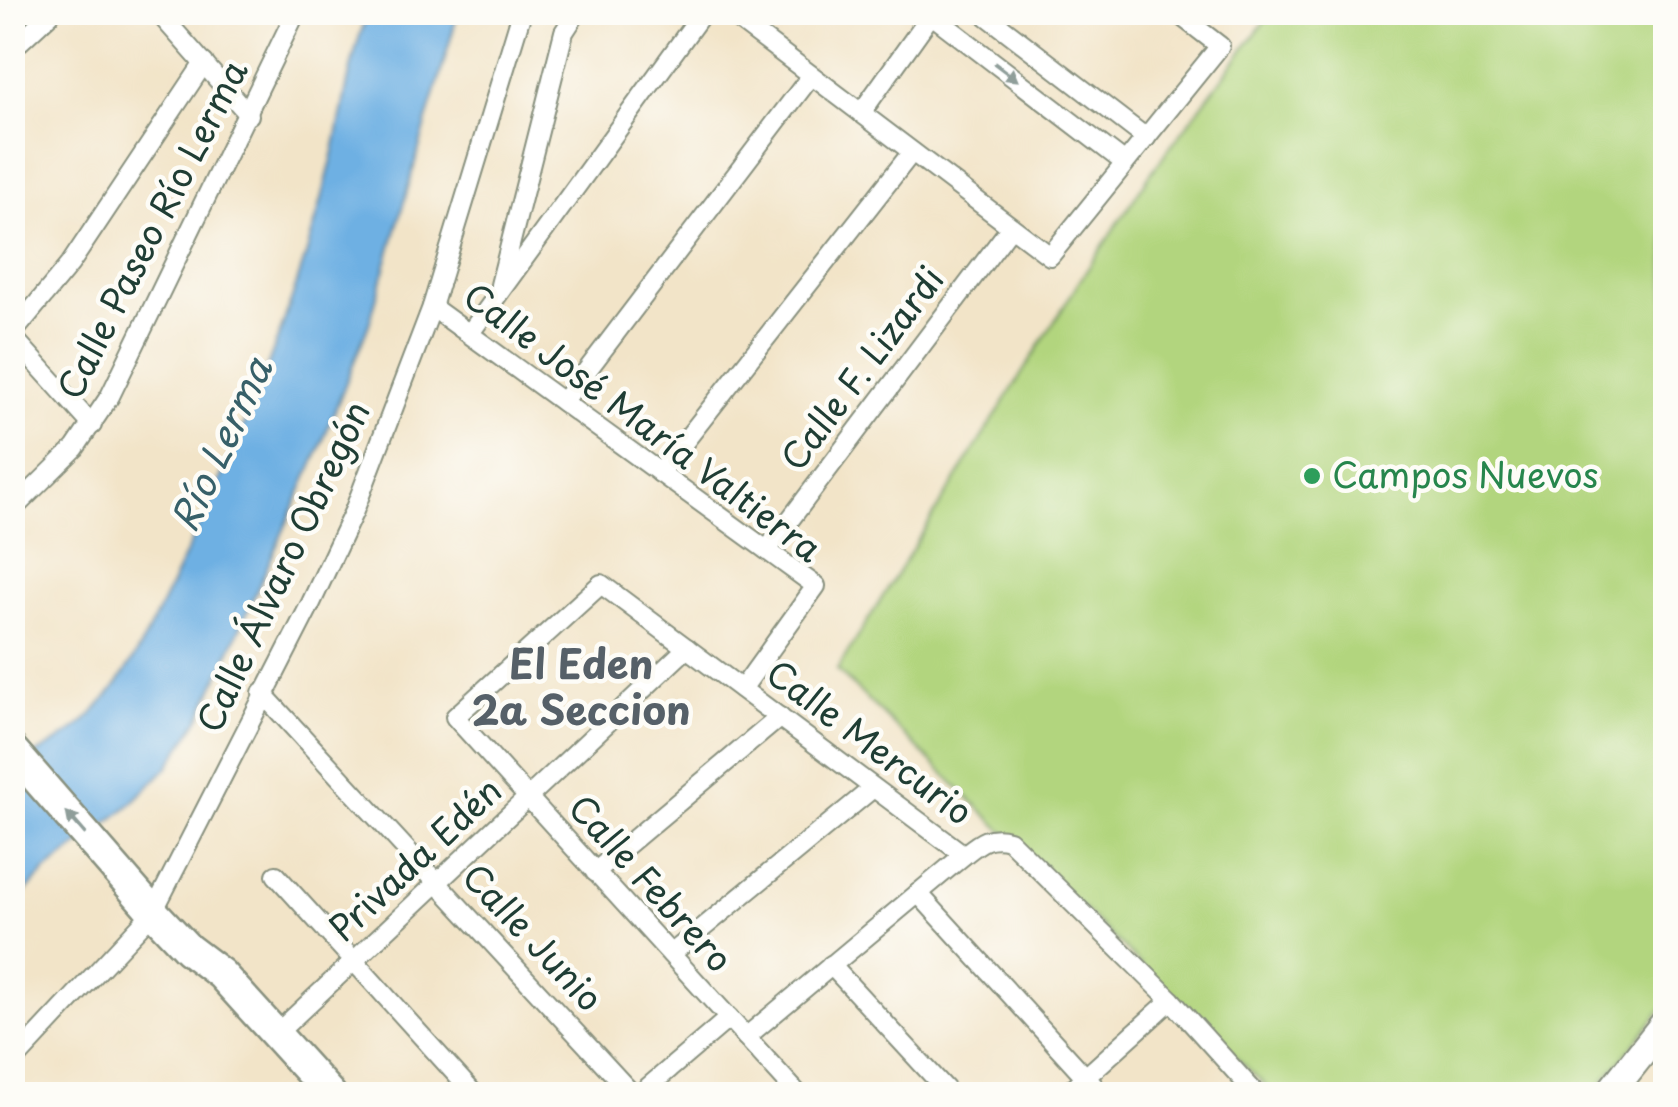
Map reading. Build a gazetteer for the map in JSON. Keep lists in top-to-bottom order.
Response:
{
  "streets": {
    "street": [
      "Calle Paseo Río Lerma",
      "Calle F. Lizardi",
      "Calle José María Valtierra",
      "Calle Álvaro Obregón",
      "Calle Mercurio",
      "Privada Edén",
      "Calle Febrero",
      "Calle Junio"
    ]
  },
  "crossings": [
    ["Calle F. Lizardi", "Calle José María Valtierra"],
    ["Calle José María Valtierra", "Calle Álvaro Obregón"],
    ["Calle José María Valtierra", "Calle Mercurio"],
    ["Calle Álvaro Obregón", "Calle Junio"],
    ["Calle Mercurio", "Privada Edén"],
    ["Calle Mercurio", "Calle Febrero"],
    ["Privada Edén", "Calle Febrero"],
    ["Privada Edén", "Calle Junio"]
  ],
  "districts": ["El Eden 2a Seccion"],
  "water": ["Río Lerma"],
  "places": ["Campos Nuevos"]
}
